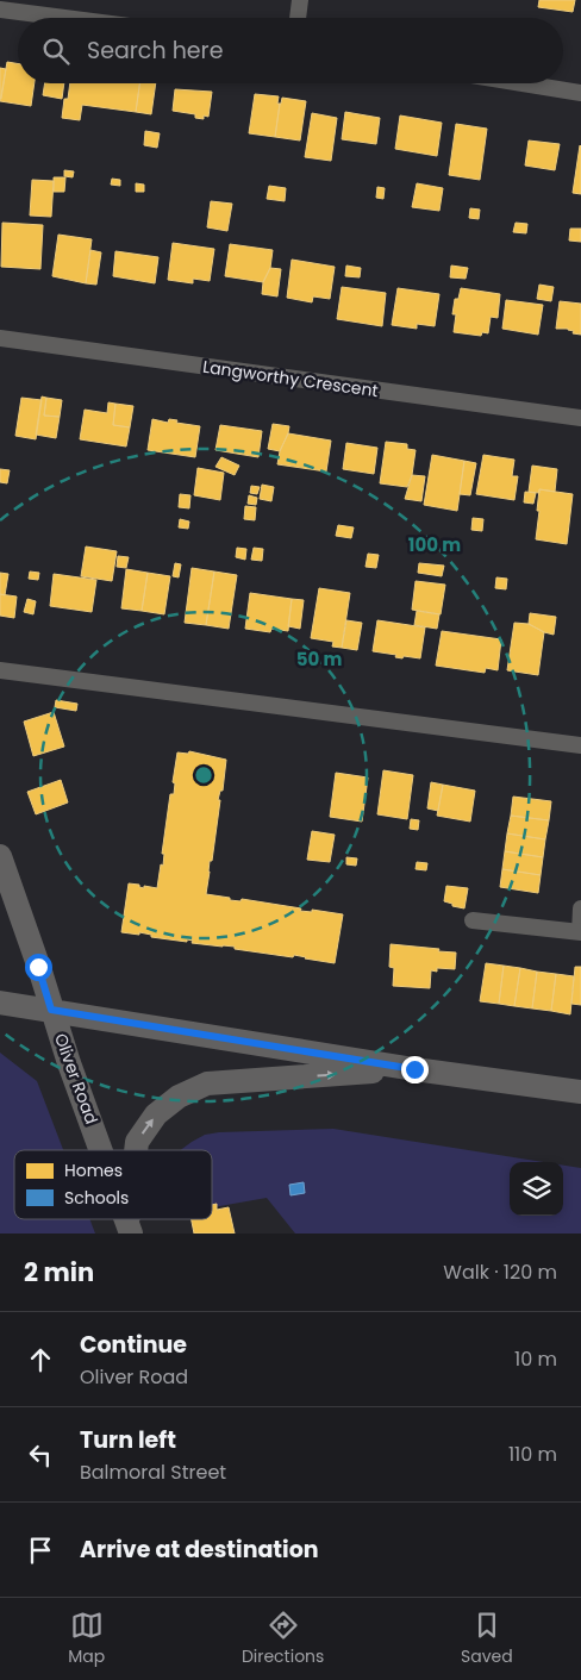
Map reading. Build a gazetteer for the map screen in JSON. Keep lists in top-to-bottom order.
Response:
{
  "streets": {
    "main road": ["Oliver Road"],
    "street": ["Langworthy Crescent"]
  },
  "legend": ["Homes", "Schools"],
  "page": {
    "search": "Search here",
    "heading": ["2 min", "Walk · 120 m"],
    "list": [
      ["Continue", "Oliver Road", "10 m"],
      ["Turn left", "Balmoral Street", "110 m"],
      "Arrive at destination"
    ],
    "nav": ["Map", "Directions", "Saved"]
  },
  "rings": ["100 m", "50 m"]
}
